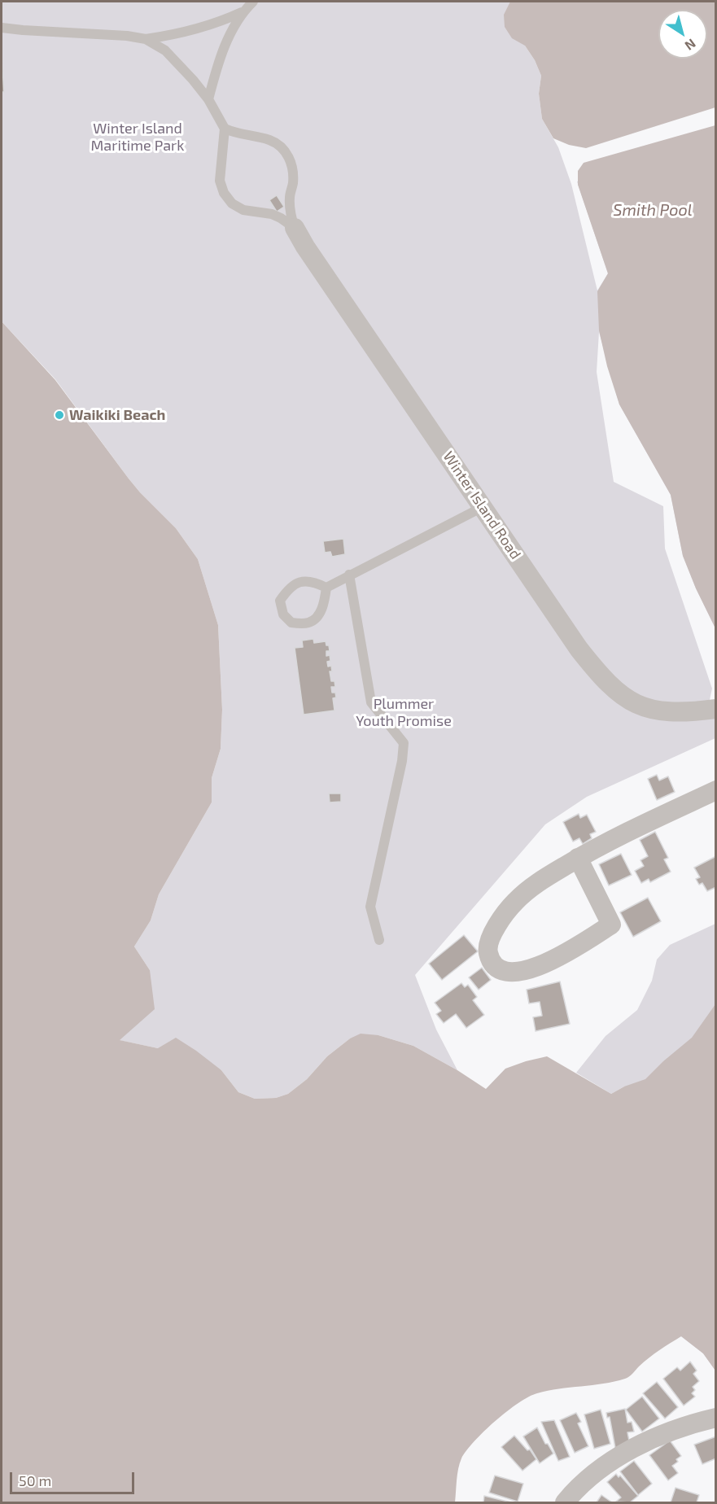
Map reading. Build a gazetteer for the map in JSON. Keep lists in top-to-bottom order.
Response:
{
  "streets": {
    "street": ["Winter Island Road"]
  },
  "water": ["Smith Pool"],
  "parks": ["Winter Island Maritime Park", "Plummer Youth Promise"],
  "places": ["Waikiki Beach"],
  "scale_bar": "50 m",
  "north": "bottom right"
}
